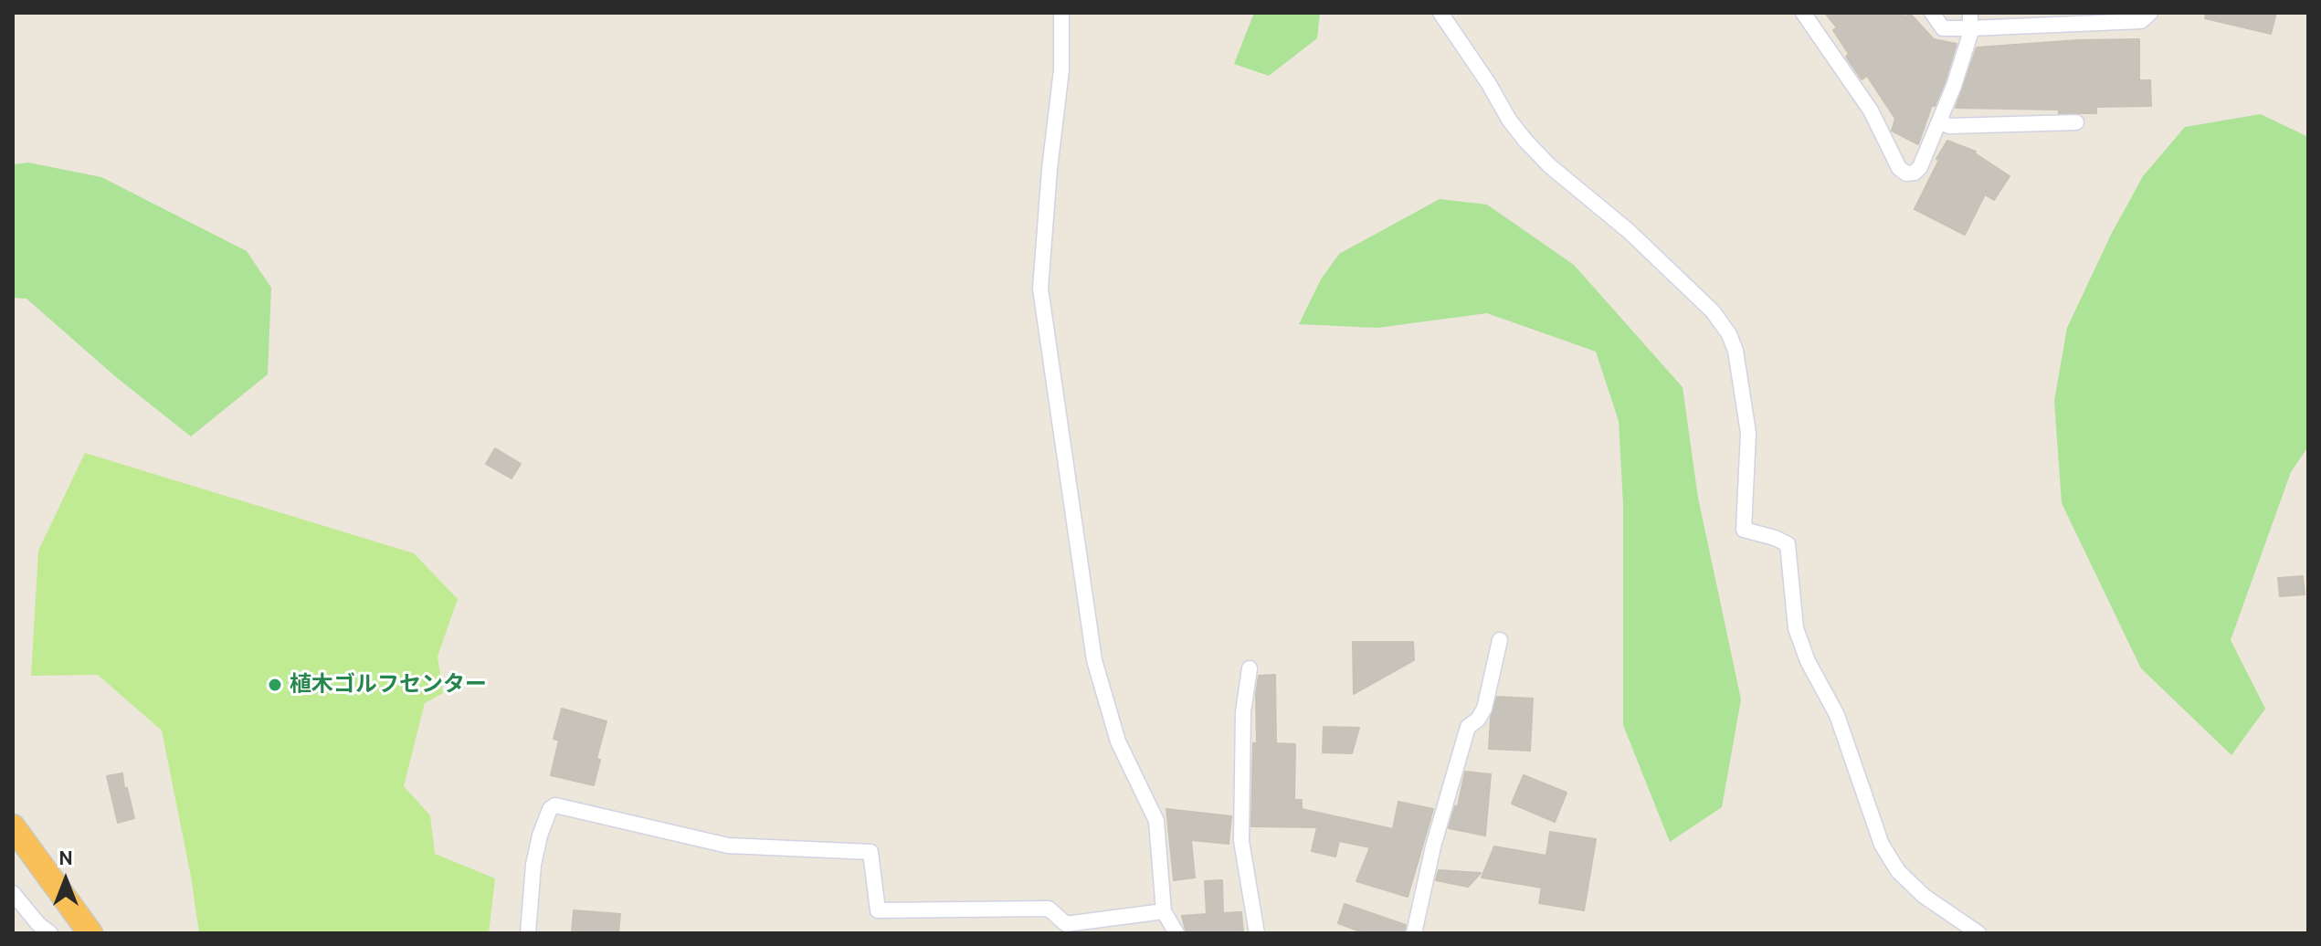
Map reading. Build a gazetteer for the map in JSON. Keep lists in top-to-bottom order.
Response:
{
  "places": ["植木ゴルフセンター"],
  "north": "top"
}
